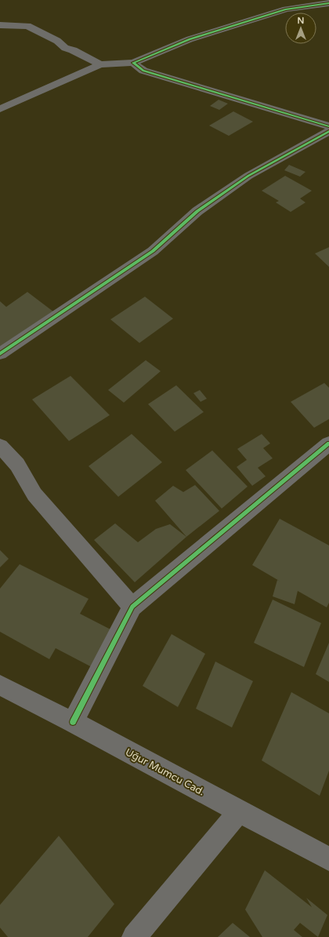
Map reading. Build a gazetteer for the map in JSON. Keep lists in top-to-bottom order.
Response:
{
  "streets": {
    "street": ["Uğur Mumcu Cad."]
  },
  "north": "top"
}
